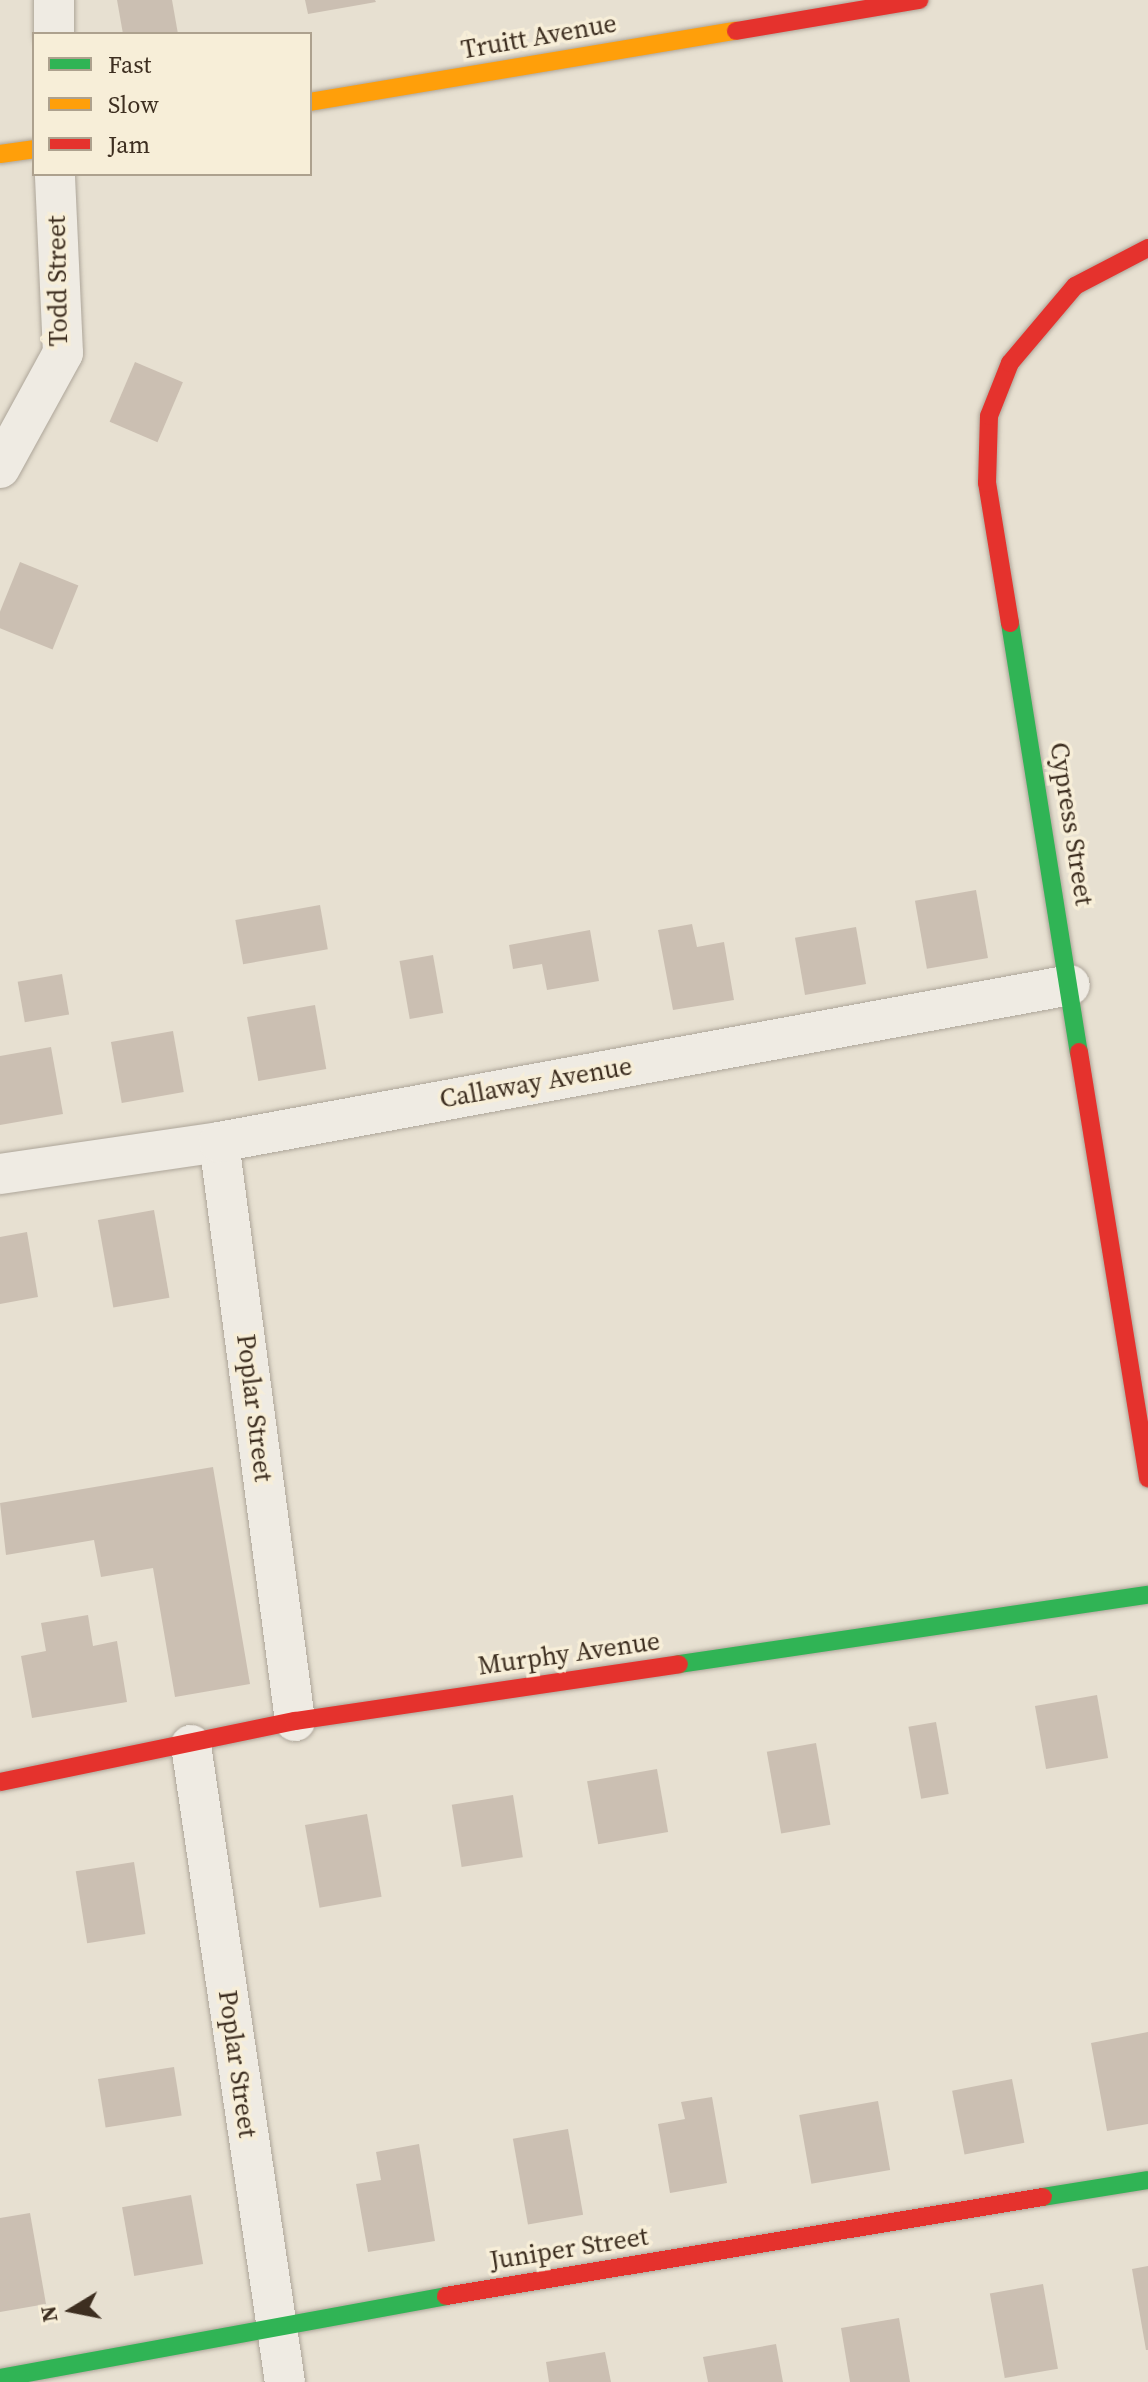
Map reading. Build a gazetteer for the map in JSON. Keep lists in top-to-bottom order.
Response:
{
  "streets": {
    "street": [
      "Truitt Avenue",
      "Todd Street",
      "Cypress Street",
      "Callaway Avenue",
      "Poplar Street",
      "Murphy Avenue",
      "Juniper Street"
    ]
  },
  "crossings": [
    ["Cypress Street", "Callaway Avenue"],
    ["Callaway Avenue", "Poplar Street"],
    ["Poplar Street", "Murphy Avenue"],
    ["Poplar Street", "Juniper Street"]
  ],
  "legend": ["Fast", "Slow", "Jam"],
  "north": "left"
}
